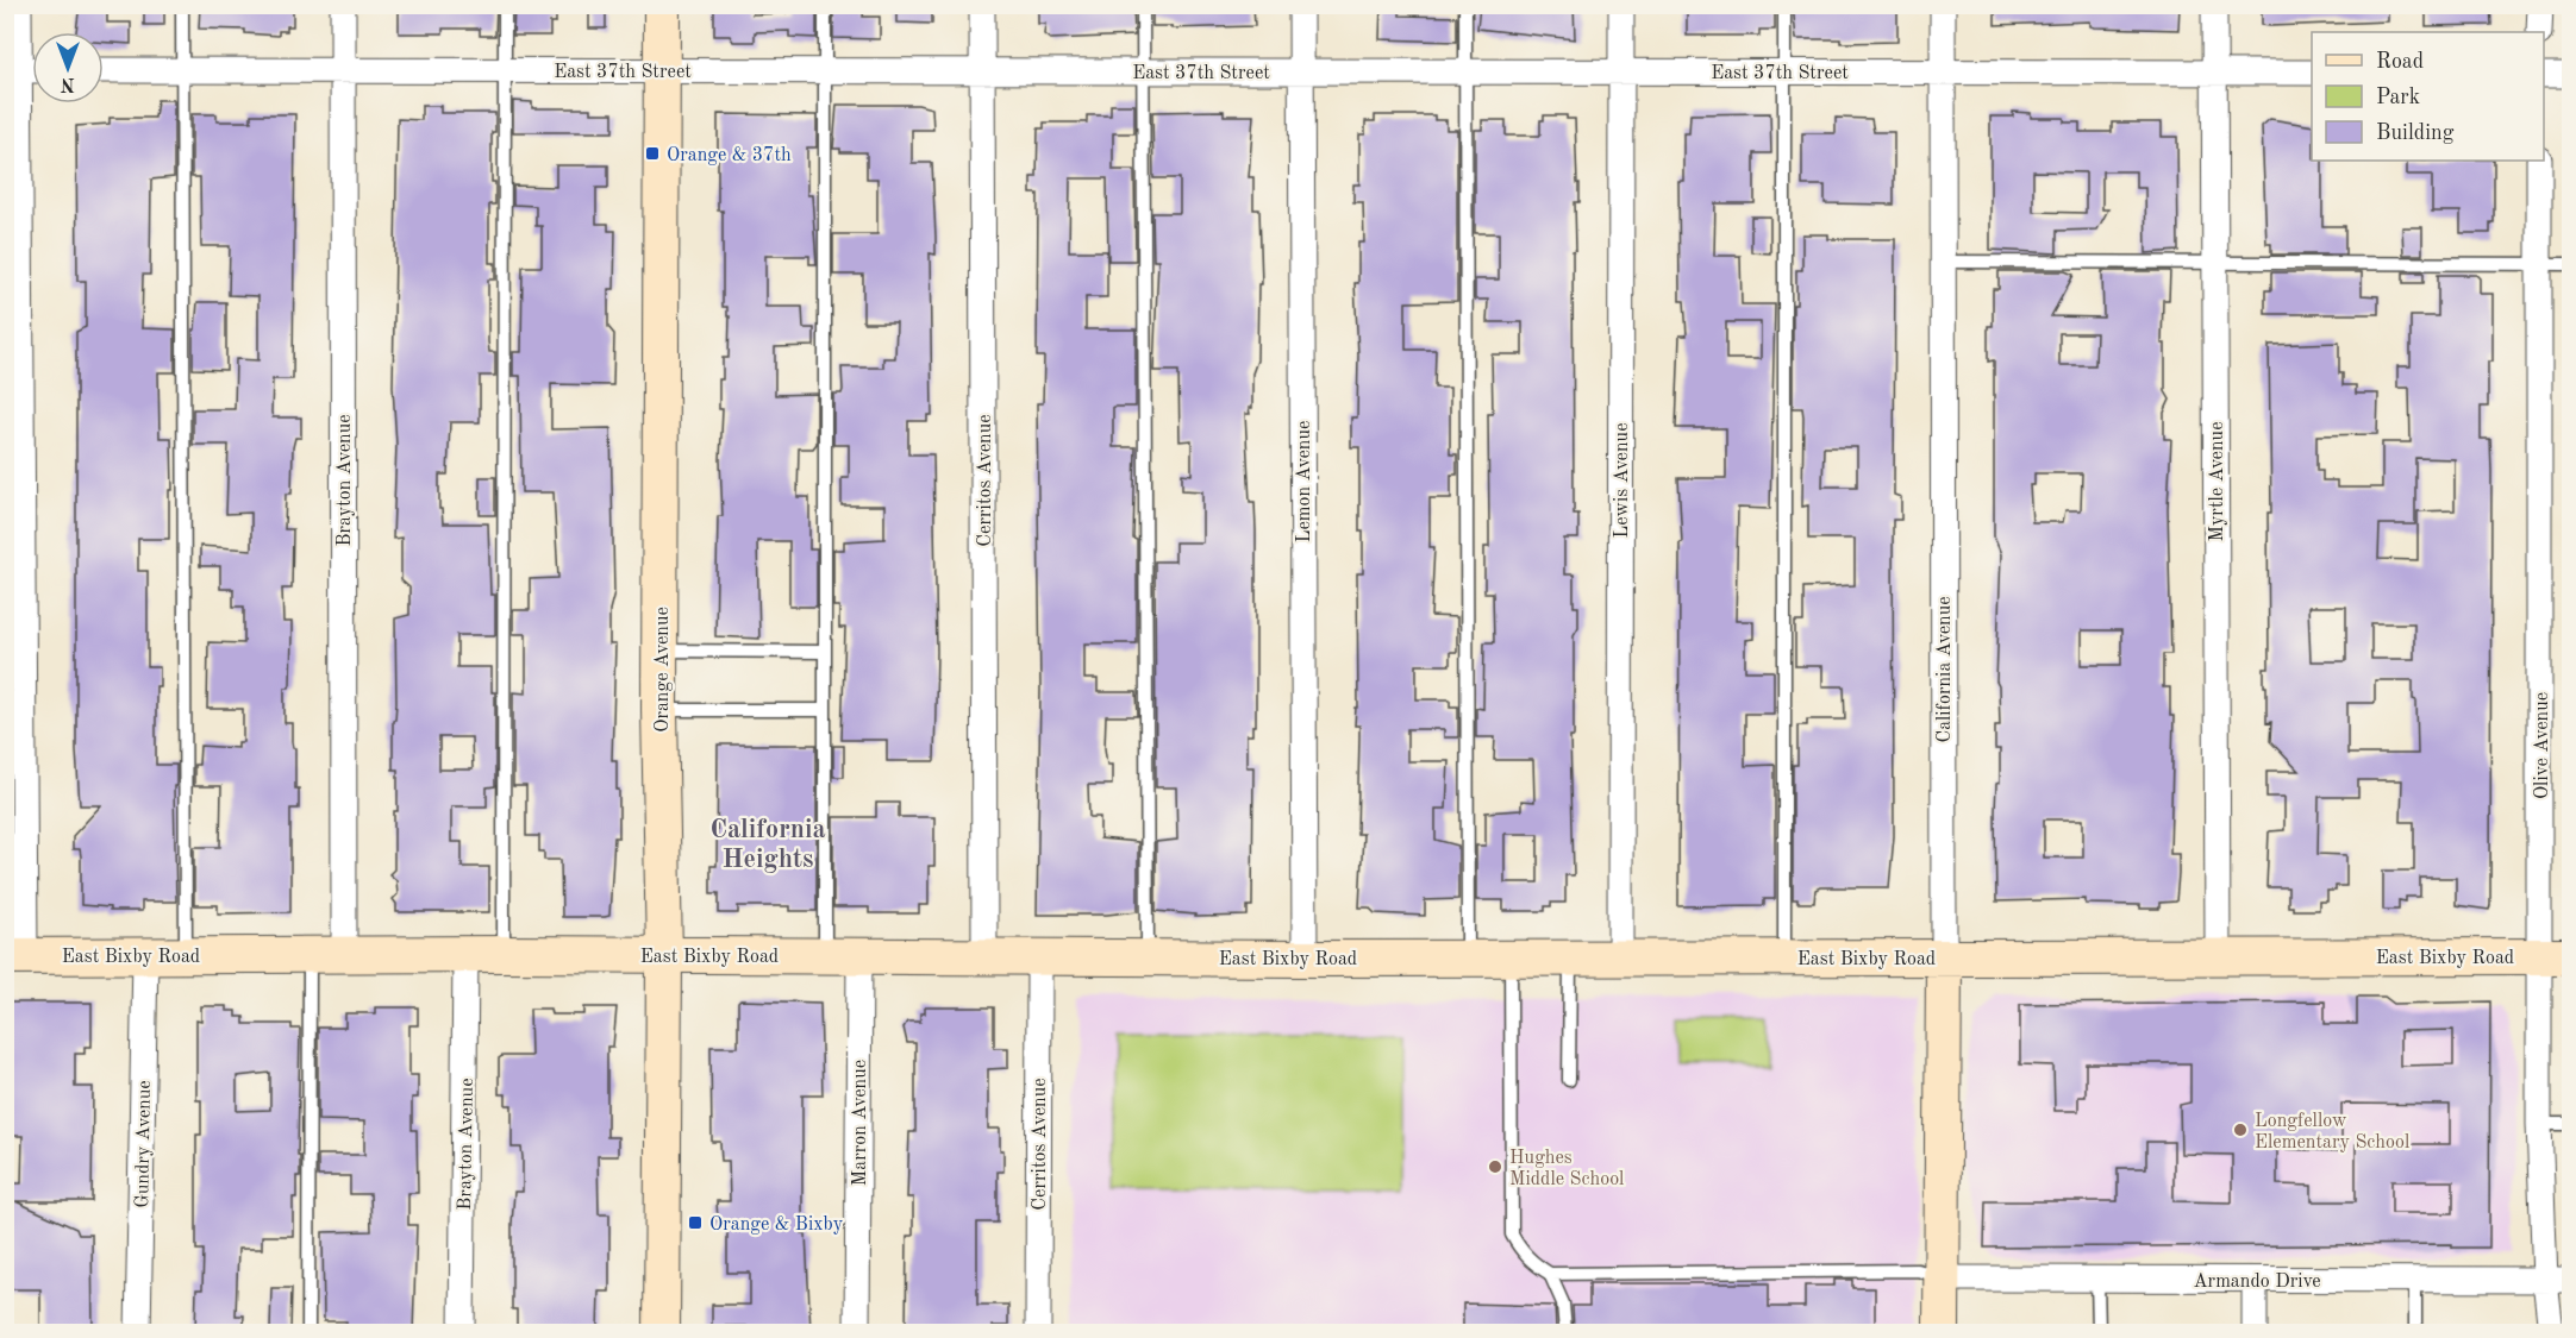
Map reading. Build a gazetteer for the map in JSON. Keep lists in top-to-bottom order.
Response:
{
  "streets": {
    "street": [
      "East 37th Street",
      "Brayton Avenue",
      "Cerritos Avenue",
      "Lewis Avenue",
      "Lemon Avenue",
      "Myrtle Avenue",
      "Orange Avenue",
      "California Avenue",
      "Olive Avenue",
      "East Bixby Road",
      "Marron Avenue",
      "Gundry Avenue",
      "Armando Drive"
    ]
  },
  "crossings": [
    ["East 37th Street", "Brayton Avenue"],
    ["East 37th Street", "Cerritos Avenue"],
    ["East 37th Street", "Lewis Avenue"],
    ["East 37th Street", "Lemon Avenue"],
    ["East 37th Street", "Myrtle Avenue"],
    ["East 37th Street", "Orange Avenue"],
    ["East 37th Street", "California Avenue"],
    ["Brayton Avenue", "East Bixby Road"],
    ["Cerritos Avenue", "East Bixby Road"],
    ["Lewis Avenue", "East Bixby Road"],
    ["Lemon Avenue", "East Bixby Road"],
    ["Myrtle Avenue", "East Bixby Road"],
    ["Orange Avenue", "East Bixby Road"],
    ["California Avenue", "East Bixby Road"],
    ["California Avenue", "Armando Drive"],
    ["Olive Avenue", "East Bixby Road"],
    ["Olive Avenue", "Armando Drive"],
    ["East Bixby Road", "Marron Avenue"],
    ["East Bixby Road", "Gundry Avenue"]
  ],
  "districts": ["California Heights"],
  "places": {
    "transit": ["Orange & 37th", "Orange & Bixby"],
    "other": ["Longfellow Elementary School", "Hughes Middle School"]
  },
  "legend": ["Road", "Park", "Building"],
  "north": "bottom"
}
